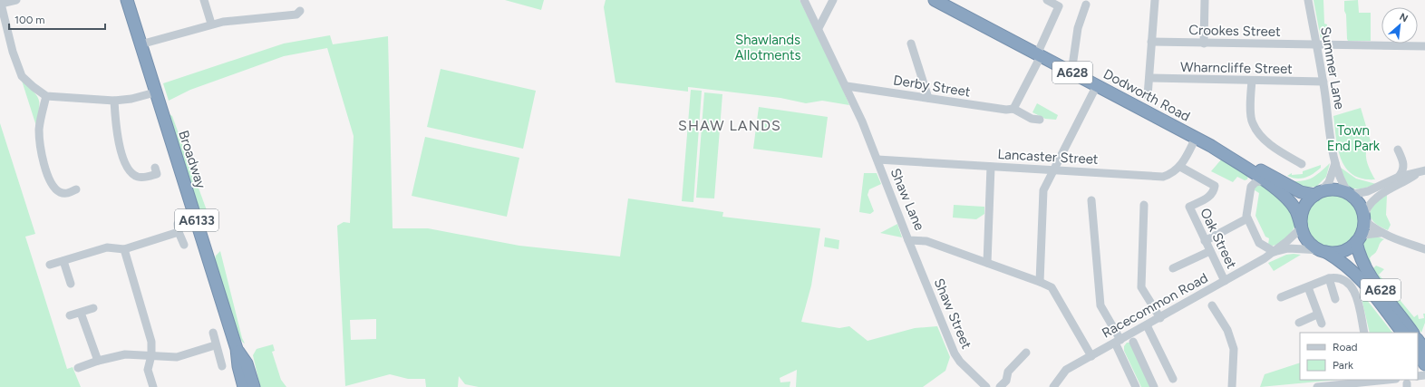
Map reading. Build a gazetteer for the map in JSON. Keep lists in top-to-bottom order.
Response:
{
  "streets": {
    "highway": [
      "A628",
      "Dodworth Road",
      "Broadway",
      "A6133"
    ],
    "street": [
      "Crookes Street",
      "Wharncliffe Street",
      "Summer Lane",
      "Derby Street",
      "Lancaster Street",
      "Shaw Lane",
      "Oak Street",
      "Racecommon Road",
      "Shaw Street"
    ]
  },
  "crossings": [
    ["Crookes Street", "Summer Lane"],
    ["Wharncliffe Street", "Summer Lane"],
    ["Summer Lane", "A628"],
    ["Summer Lane", "Dodworth Road"],
    ["Summer Lane", "Racecommon Road"],
    ["A628", "Dodworth Road"],
    ["A628", "Racecommon Road"],
    ["Derby Street", "Shaw Lane"],
    ["Dodworth Road", "Racecommon Road"],
    ["Lancaster Street", "Shaw Lane"],
    ["Lancaster Street", "Oak Street"],
    ["Shaw Lane", "Racecommon Road"],
    ["Shaw Lane", "Shaw Street"],
    ["Oak Street", "Racecommon Road"]
  ],
  "districts": ["SHAW LANDS"],
  "parks": ["Shawlands Allotments", "Town End Park"],
  "legend": ["Road", "Park"],
  "scale_bar": "100 m",
  "north": "top right"
}
